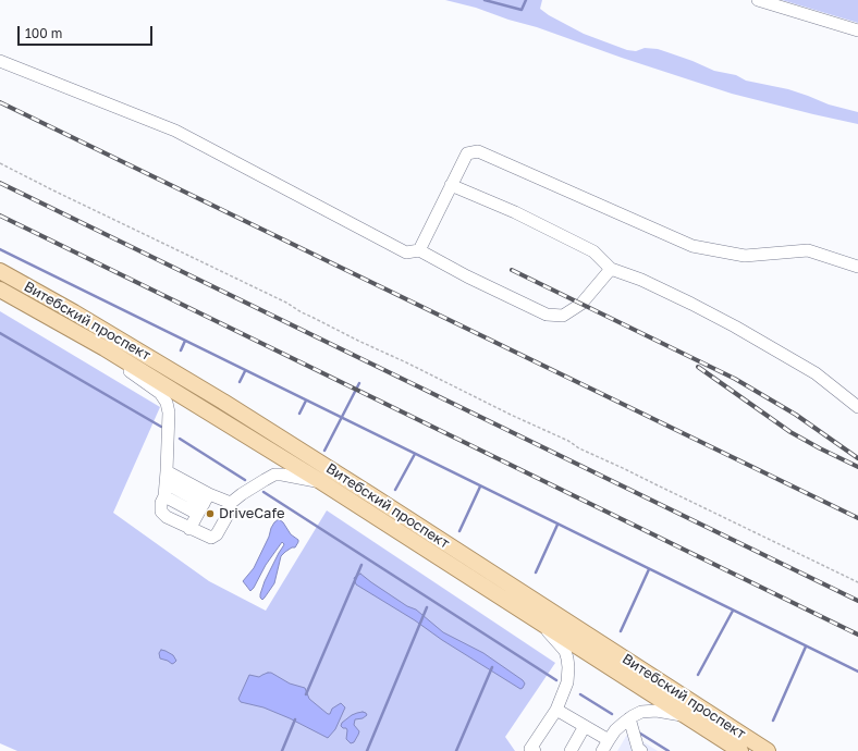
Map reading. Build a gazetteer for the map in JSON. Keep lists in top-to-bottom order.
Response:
{
  "streets": {
    "main road": ["Витебский проспект"]
  },
  "places": ["DriveCafe"],
  "scale_bar": "100 m"
}
